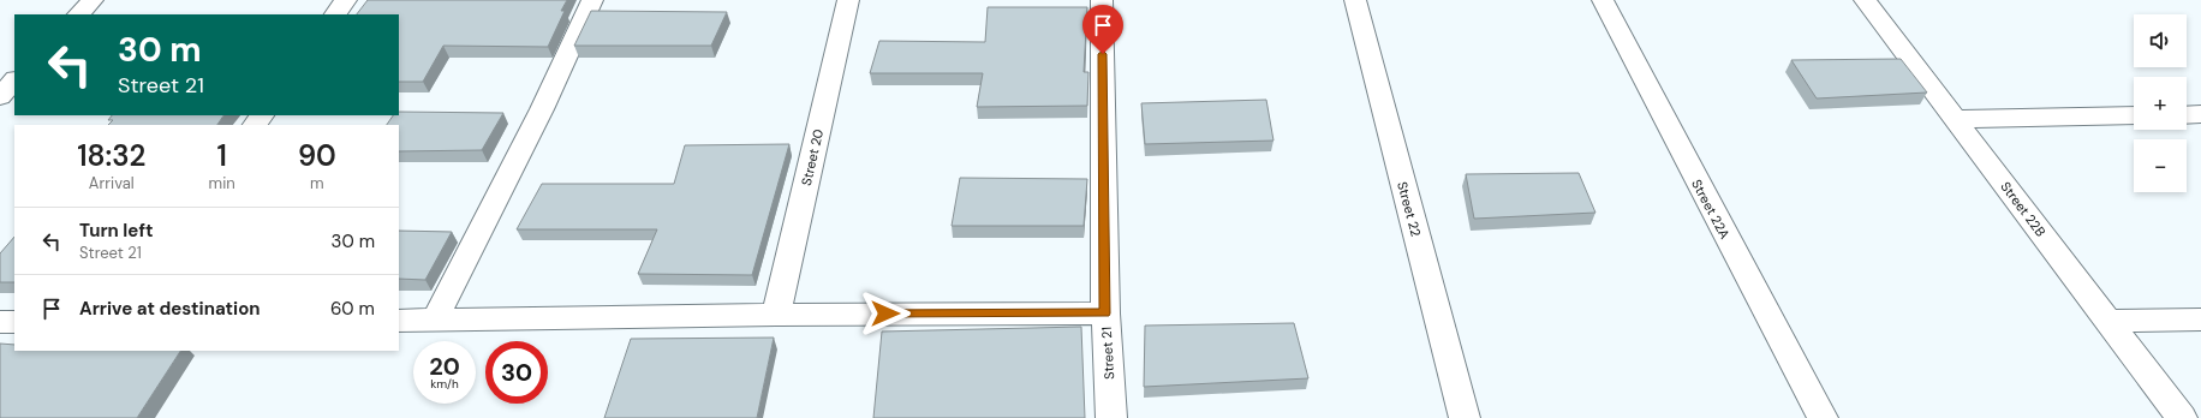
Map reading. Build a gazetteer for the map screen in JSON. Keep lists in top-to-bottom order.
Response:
{
  "streets": {
    "street": [
      "Street 20",
      "Street 22",
      "Street 22A",
      "Street 22B",
      "Street 21"
    ]
  },
  "page": {
    "map_buttons": ["+", "−"],
    "turn": ["30 m", "Street 21"],
    "eta": [
      "18:32",
      "Arrival",
      "1",
      "min",
      "90",
      "m"
    ],
    "list": [
      {
        "name": "Turn left",
        "note": "Street 21",
        "value": "30 m"
      },
      {
        "name": "Arrive at destination",
        "value": "60 m"
      }
    ],
    "speed": "20 km/h",
    "limit": "30"
  }
}
